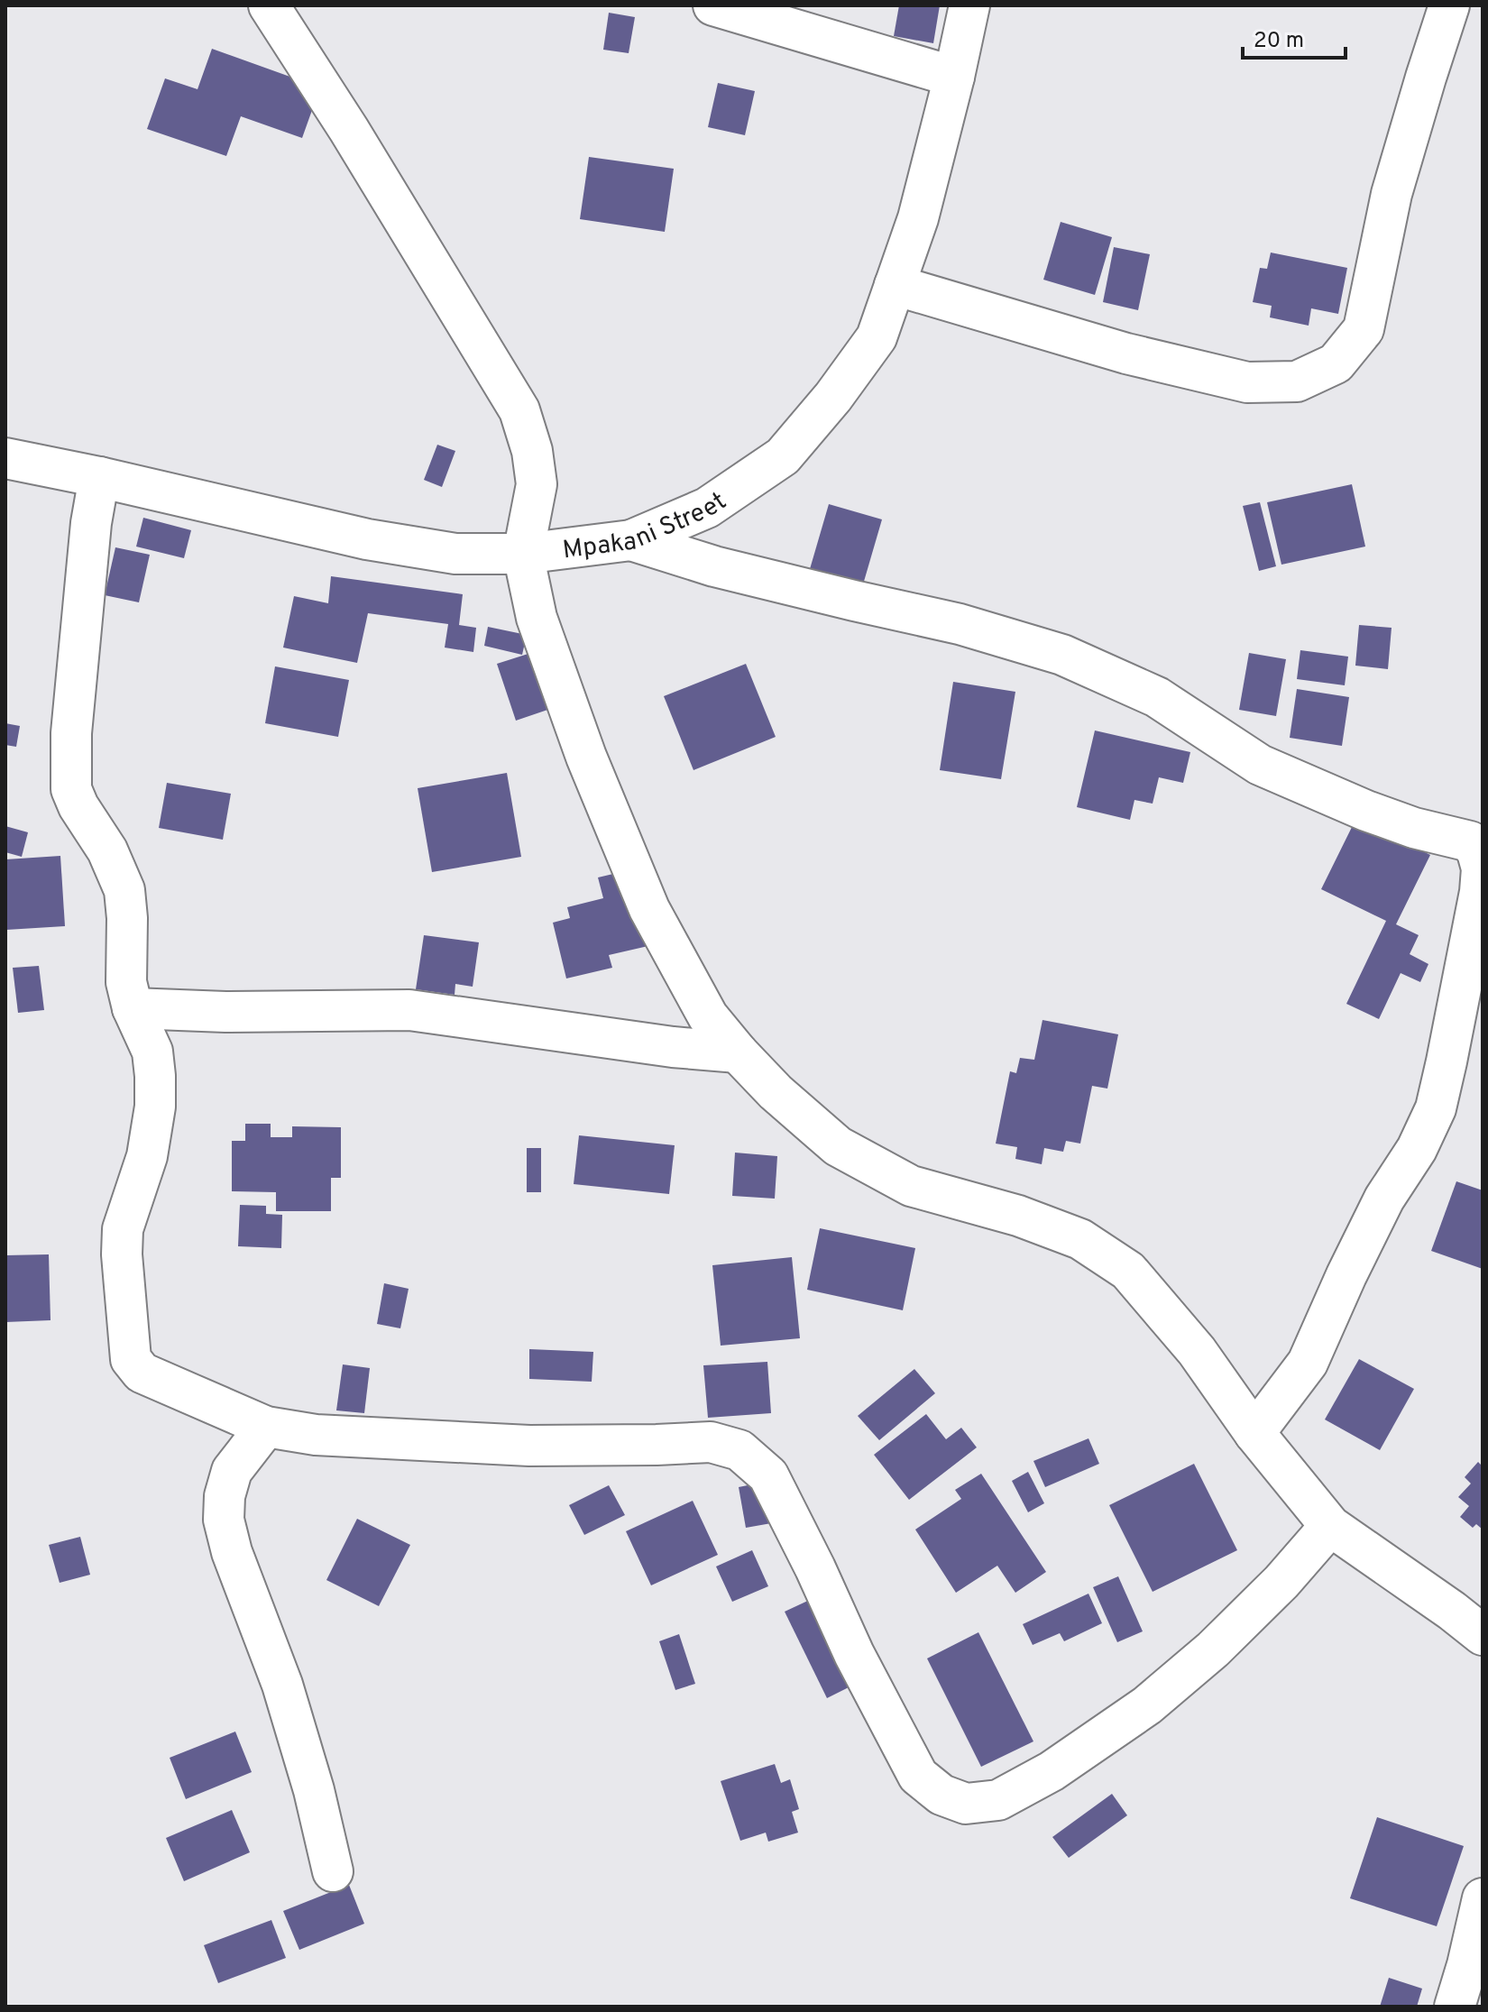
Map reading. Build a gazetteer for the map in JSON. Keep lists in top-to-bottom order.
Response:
{
  "streets": {
    "street": ["Mpakani Street"]
  },
  "scale_bar": "20 m"
}
